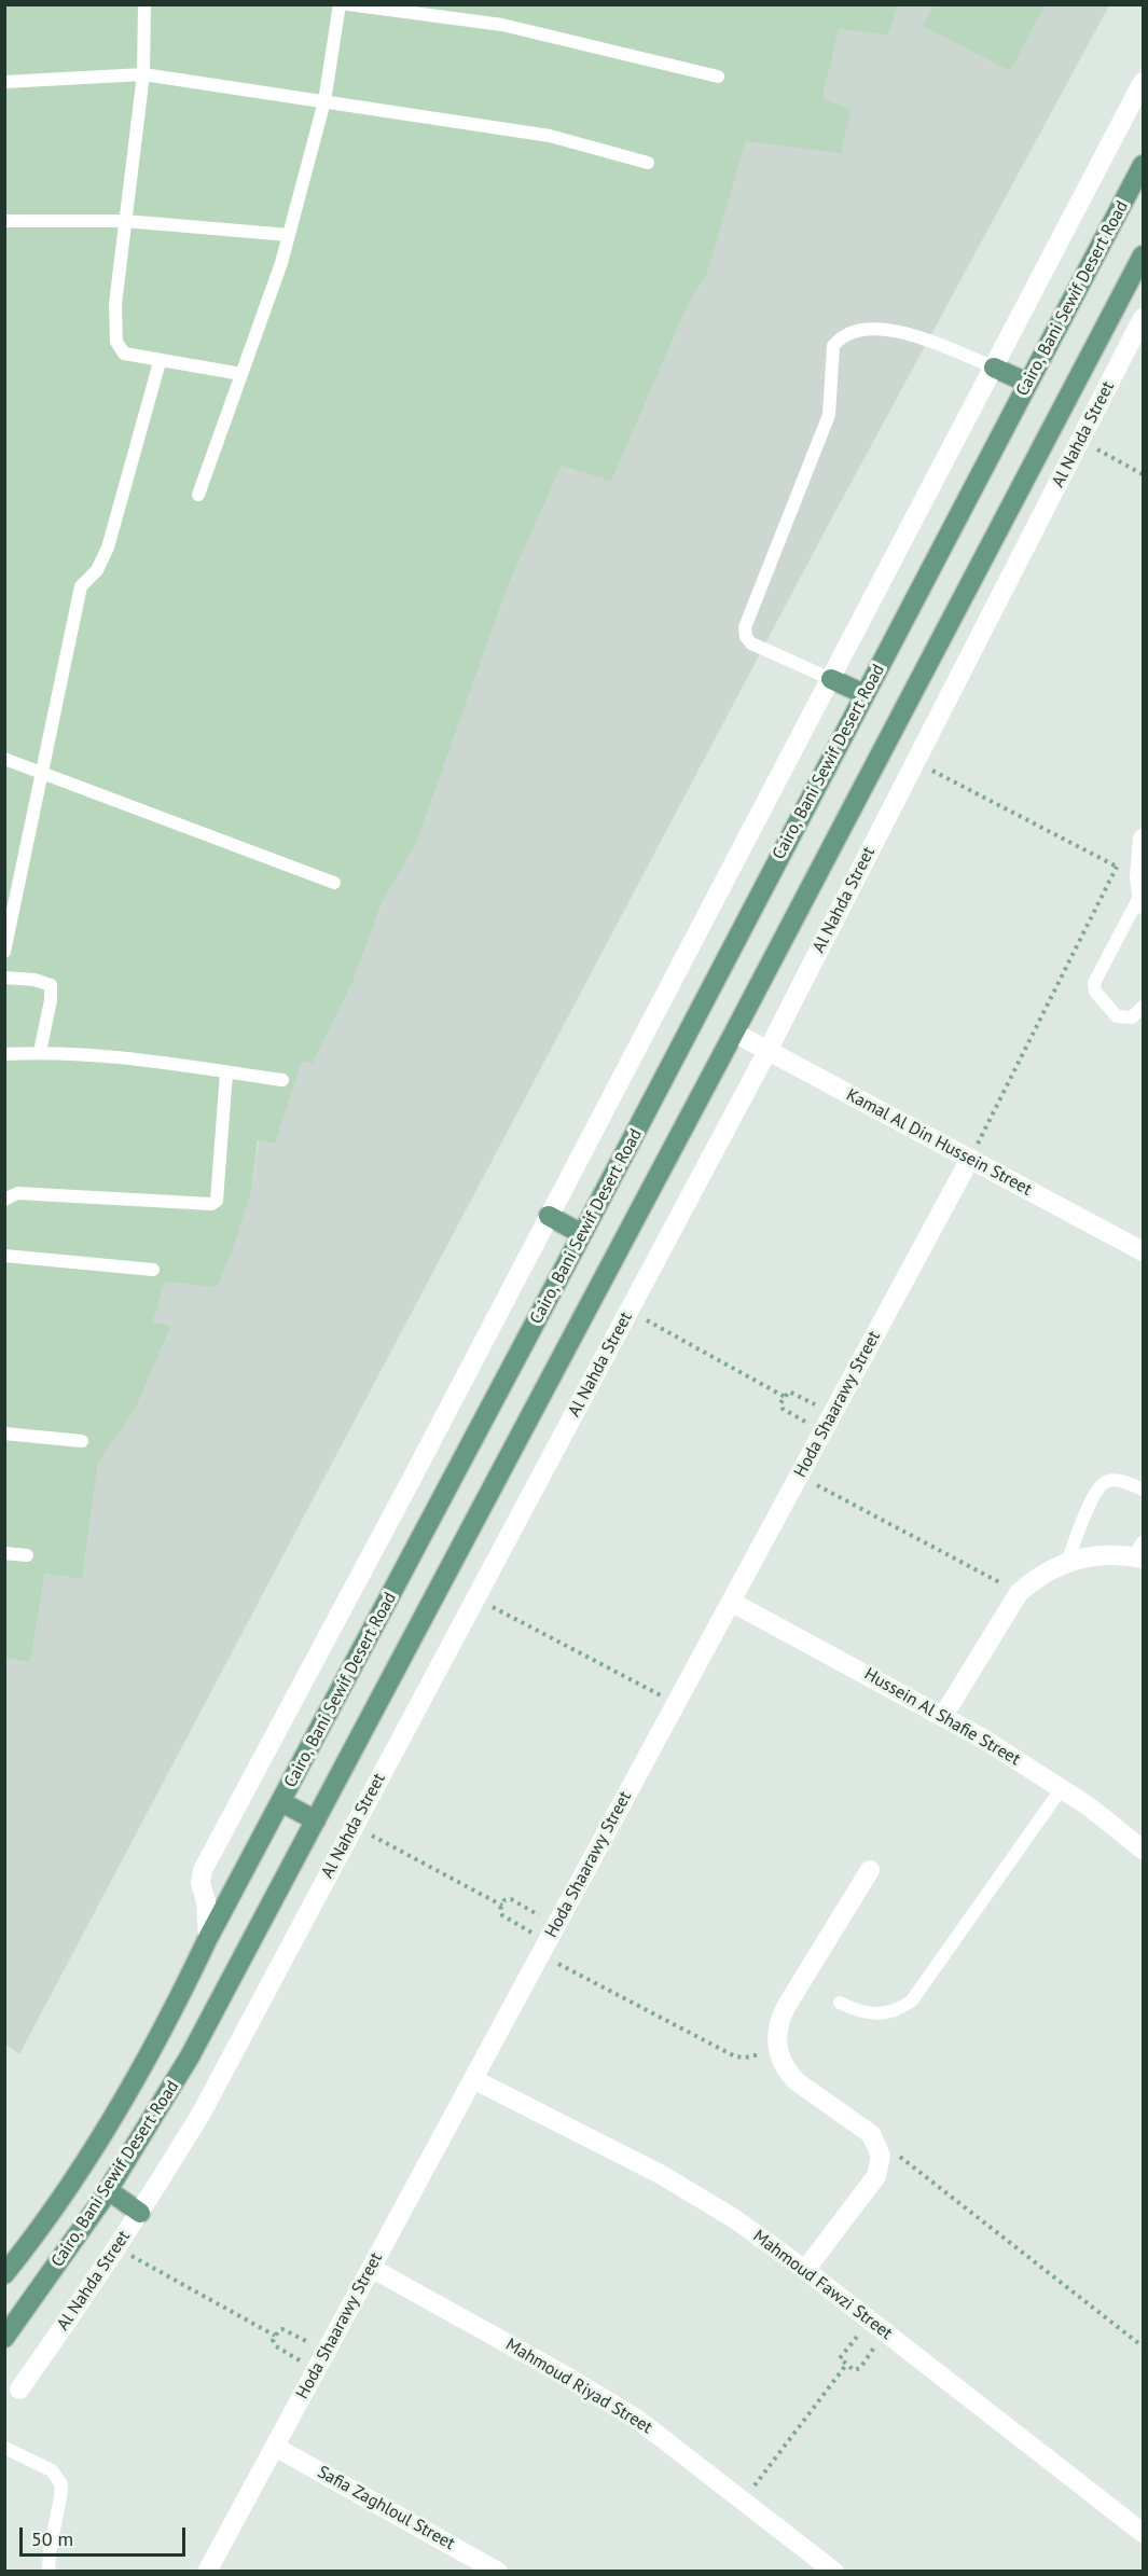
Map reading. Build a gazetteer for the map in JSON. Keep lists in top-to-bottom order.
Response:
{
  "streets": {
    "main road": ["Cairo, Bani Sewif Desert Road"],
    "street": [
      "Al Nahda Street",
      "Kamal Al Din Hussein Street",
      "Hoda Shaarawy Street",
      "Hussein Al Shafie Street",
      "Mahmoud Fawzi Street",
      "Mahmoud Riyad Street",
      "Safia Zaghloul Street"
    ]
  },
  "crossings": [
    ["Cairo, Bani Sewif Desert Road", "Kamal Al Din Hussein Street"],
    ["Al Nahda Street", "Kamal Al Din Hussein Street"],
    ["Kamal Al Din Hussein Street", "Hoda Shaarawy Street"],
    ["Hoda Shaarawy Street", "Hussein Al Shafie Street"],
    ["Hoda Shaarawy Street", "Mahmoud Fawzi Street"],
    ["Hoda Shaarawy Street", "Mahmoud Riyad Street"],
    ["Hoda Shaarawy Street", "Safia Zaghloul Street"]
  ],
  "scale_bar": "50 m"
}
